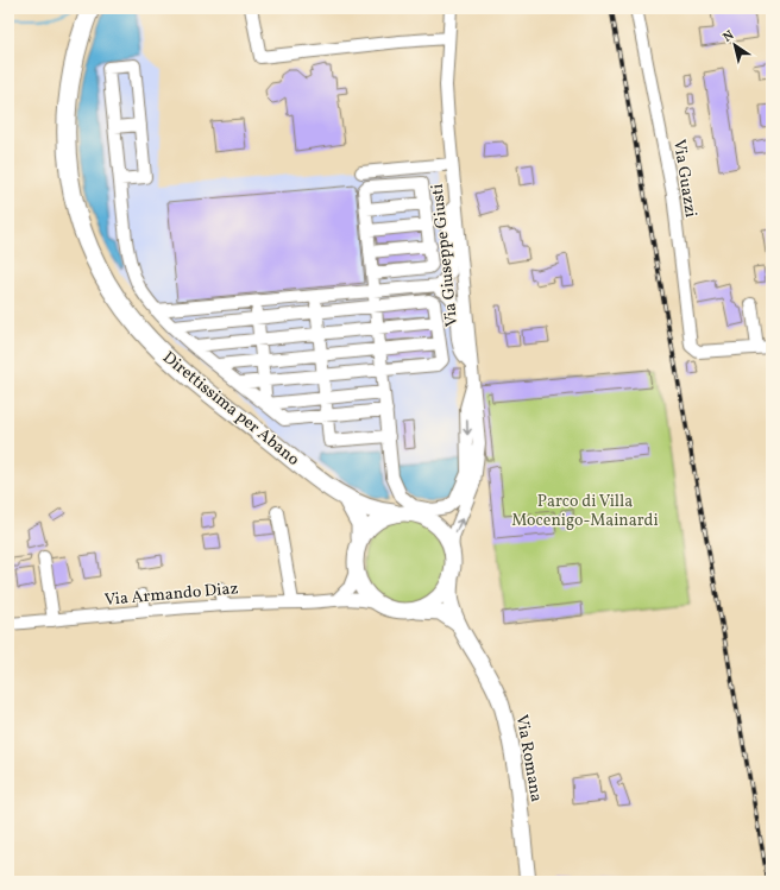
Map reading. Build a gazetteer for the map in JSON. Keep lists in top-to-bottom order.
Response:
{
  "streets": {
    "highway": ["Direttissima per Abano"],
    "main road": ["Via Romana"],
    "street": ["Via Guazzi", "Via Giuseppe Giusti", "Via Armando Diaz"]
  },
  "crossings": [
    ["Via Giuseppe Giusti", "Direttissima per Abano"],
    ["Via Giuseppe Giusti", "Via Armando Diaz"],
    ["Via Giuseppe Giusti", "Via Romana"],
    ["Direttissima per Abano", "Via Armando Diaz"],
    ["Direttissima per Abano", "Via Romana"],
    ["Via Armando Diaz", "Via Romana"]
  ],
  "parks": ["Parco di Villa Mocenigo-Mainardi"],
  "north": "top left"
}
